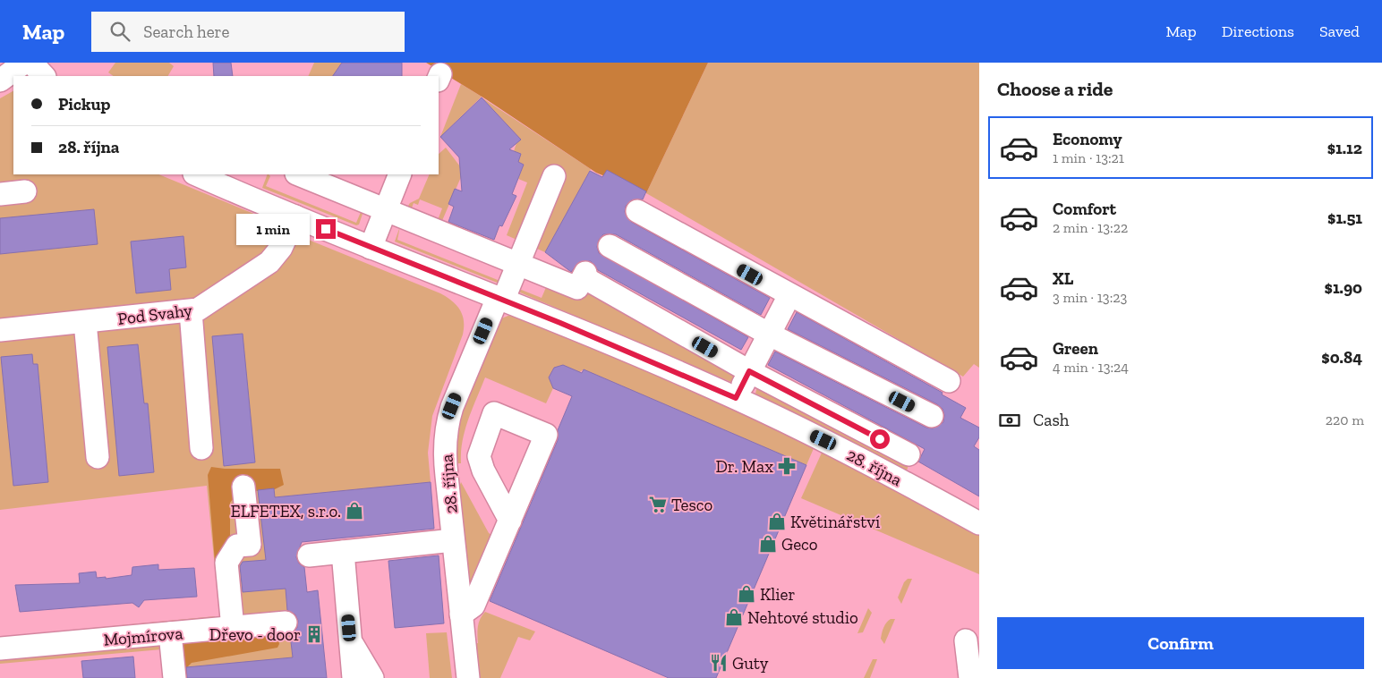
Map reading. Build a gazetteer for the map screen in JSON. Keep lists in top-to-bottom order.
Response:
{
  "streets": {
    "street": ["Pod Svahy", "28. října", "Mojmírova"]
  },
  "crossings": [
    ["Pod Svahy", "28. října"]
  ],
  "places": {
    "pharmacy": ["Dr. Max"],
    "supermarket": ["Tesco"],
    "shop": [
      "ELFETEX, s.r.o.",
      "Květinářství",
      "Geco",
      "Klier",
      "Nehtové studio"
    ],
    "building": ["Dřevo - door"],
    "restaurant": ["Guty"]
  },
  "page": {
    "header": "Map",
    "search": "Search here",
    "nav": ["Map", "Directions", "Saved"],
    "heading": "Choose a ride",
    "banner": ["Pickup", "28. října"],
    "list": [
      {
        "name": "Economy",
        "note": "1 min · 13:21",
        "value": "$1.12"
      },
      {
        "name": "Comfort",
        "note": "2 min · 13:22",
        "value": "$1.51"
      },
      {
        "name": "XL",
        "note": "3 min · 13:23",
        "value": "$1.90"
      },
      {
        "name": "Green",
        "note": "4 min · 13:24",
        "value": "$0.84"
      }
    ],
    "bubble": "1 min",
    "pay": ["Cash", "220 m"],
    "buttons": "Confirm"
  }
}
